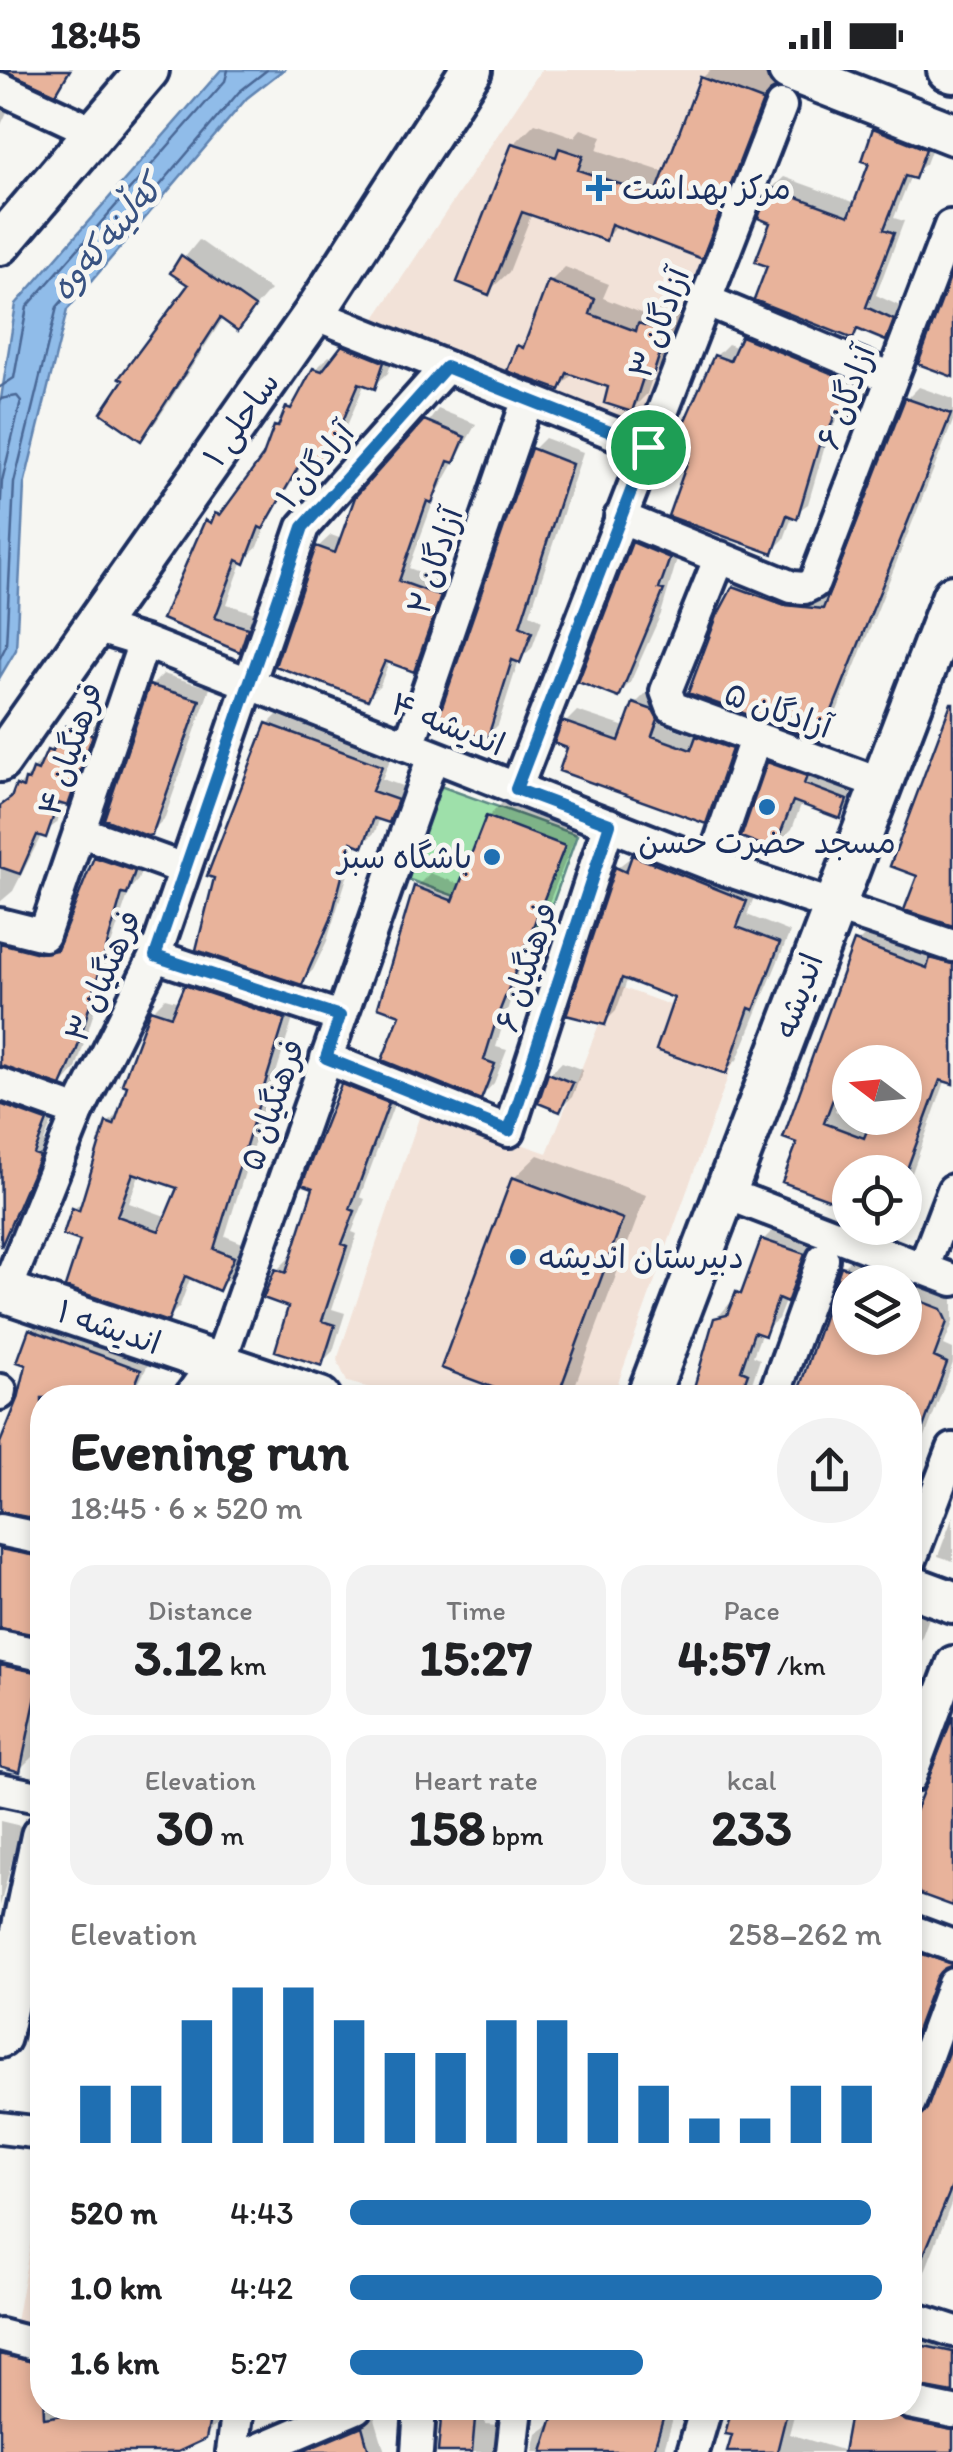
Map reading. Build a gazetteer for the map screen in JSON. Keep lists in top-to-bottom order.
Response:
{
  "streets": {
    "street": [
      "آزادگان ۳",
      "آزادگان ۶",
      "ساحلی ۱",
      "آزادگان ۱",
      "آزادگان ۲",
      "آزادگان ۵",
      "اندیشه ۴",
      "فرهنگیان ۴",
      "فرهنگیان ۶",
      "فرهنگیان ۳",
      "اندیشه",
      "فرهنگیان ۵",
      "اندیشه ۱"
    ]
  },
  "crossings": [
    ["آزادگان ۳", "اندیشه ۴"],
    ["آزادگان ۶", "آزادگان ۵"],
    ["ساحلی ۱", "اندیشه ۴"],
    ["آزادگان ۱", "اندیشه ۴"],
    ["آزادگان ۱", "فرهنگیان ۳"],
    ["آزادگان ۲", "اندیشه ۴"],
    ["آزادگان ۲", "فرهنگیان ۵"],
    ["آزادگان ۵", "اندیشه"],
    ["اندیشه ۴", "فرهنگیان ۴"],
    ["اندیشه ۴", "فرهنگیان ۶"],
    ["اندیشه ۴", "فرهنگیان ۳"],
    ["اندیشه ۴", "اندیشه"],
    ["اندیشه ۴", "فرهنگیان ۵"],
    ["فرهنگیان ۶", "فرهنگیان ۵"],
    ["فرهنگیان ۳", "اندیشه ۱"],
    ["فرهنگیان ۵", "اندیشه ۱"]
  ],
  "water": ["کەڵینەکەوە"],
  "places": {
    "health": ["مرکز بهداشت"],
    "other": ["مسجد حضرت حسن", "باشگاه سبز", "دبیرستان اندیشه"]
  },
  "north": "left",
  "page": {
    "status": "18:45",
    "heading": ["Evening run", "18:45 · 6 × 520 m"],
    "stats": [
      ["Distance", "3.12 km"],
      ["Time", "15:27"],
      ["Pace", "4:57 /km"],
      ["Elevation", "30 m"],
      ["Heart rate", "158 bpm"],
      ["kcal", "233"]
    ],
    "chart": ["Elevation", "258–262 m"],
    "list": [
      {
        "name": "520 m",
        "note": "4:43"
      },
      {
        "name": "1.0 km",
        "note": "4:42"
      },
      {
        "name": "1.6 km",
        "note": "5:27"
      }
    ]
  }
}
